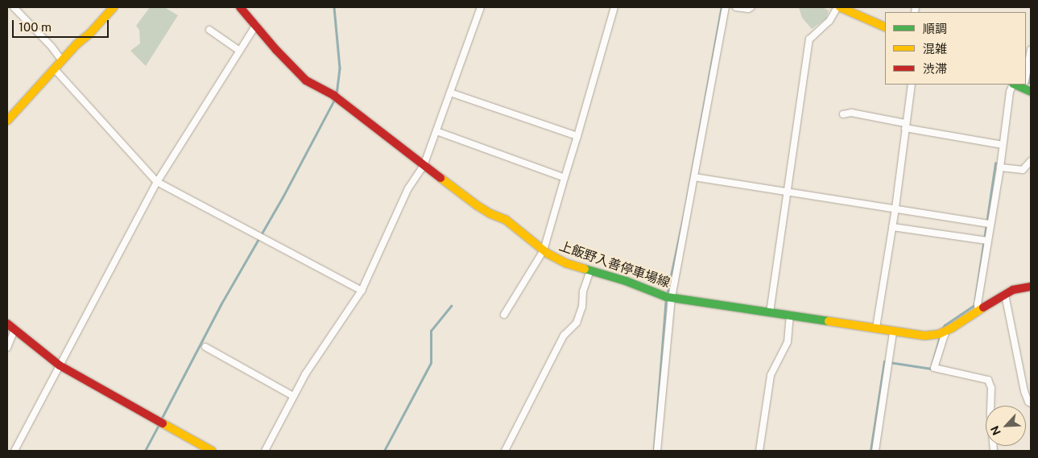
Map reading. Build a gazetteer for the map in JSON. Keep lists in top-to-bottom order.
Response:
{
  "streets": {
    "main road": ["上飯野入善停車場線"]
  },
  "legend": ["順調", "混雑", "渋滞"],
  "scale_bar": "100 m",
  "north": "bottom left"
}
